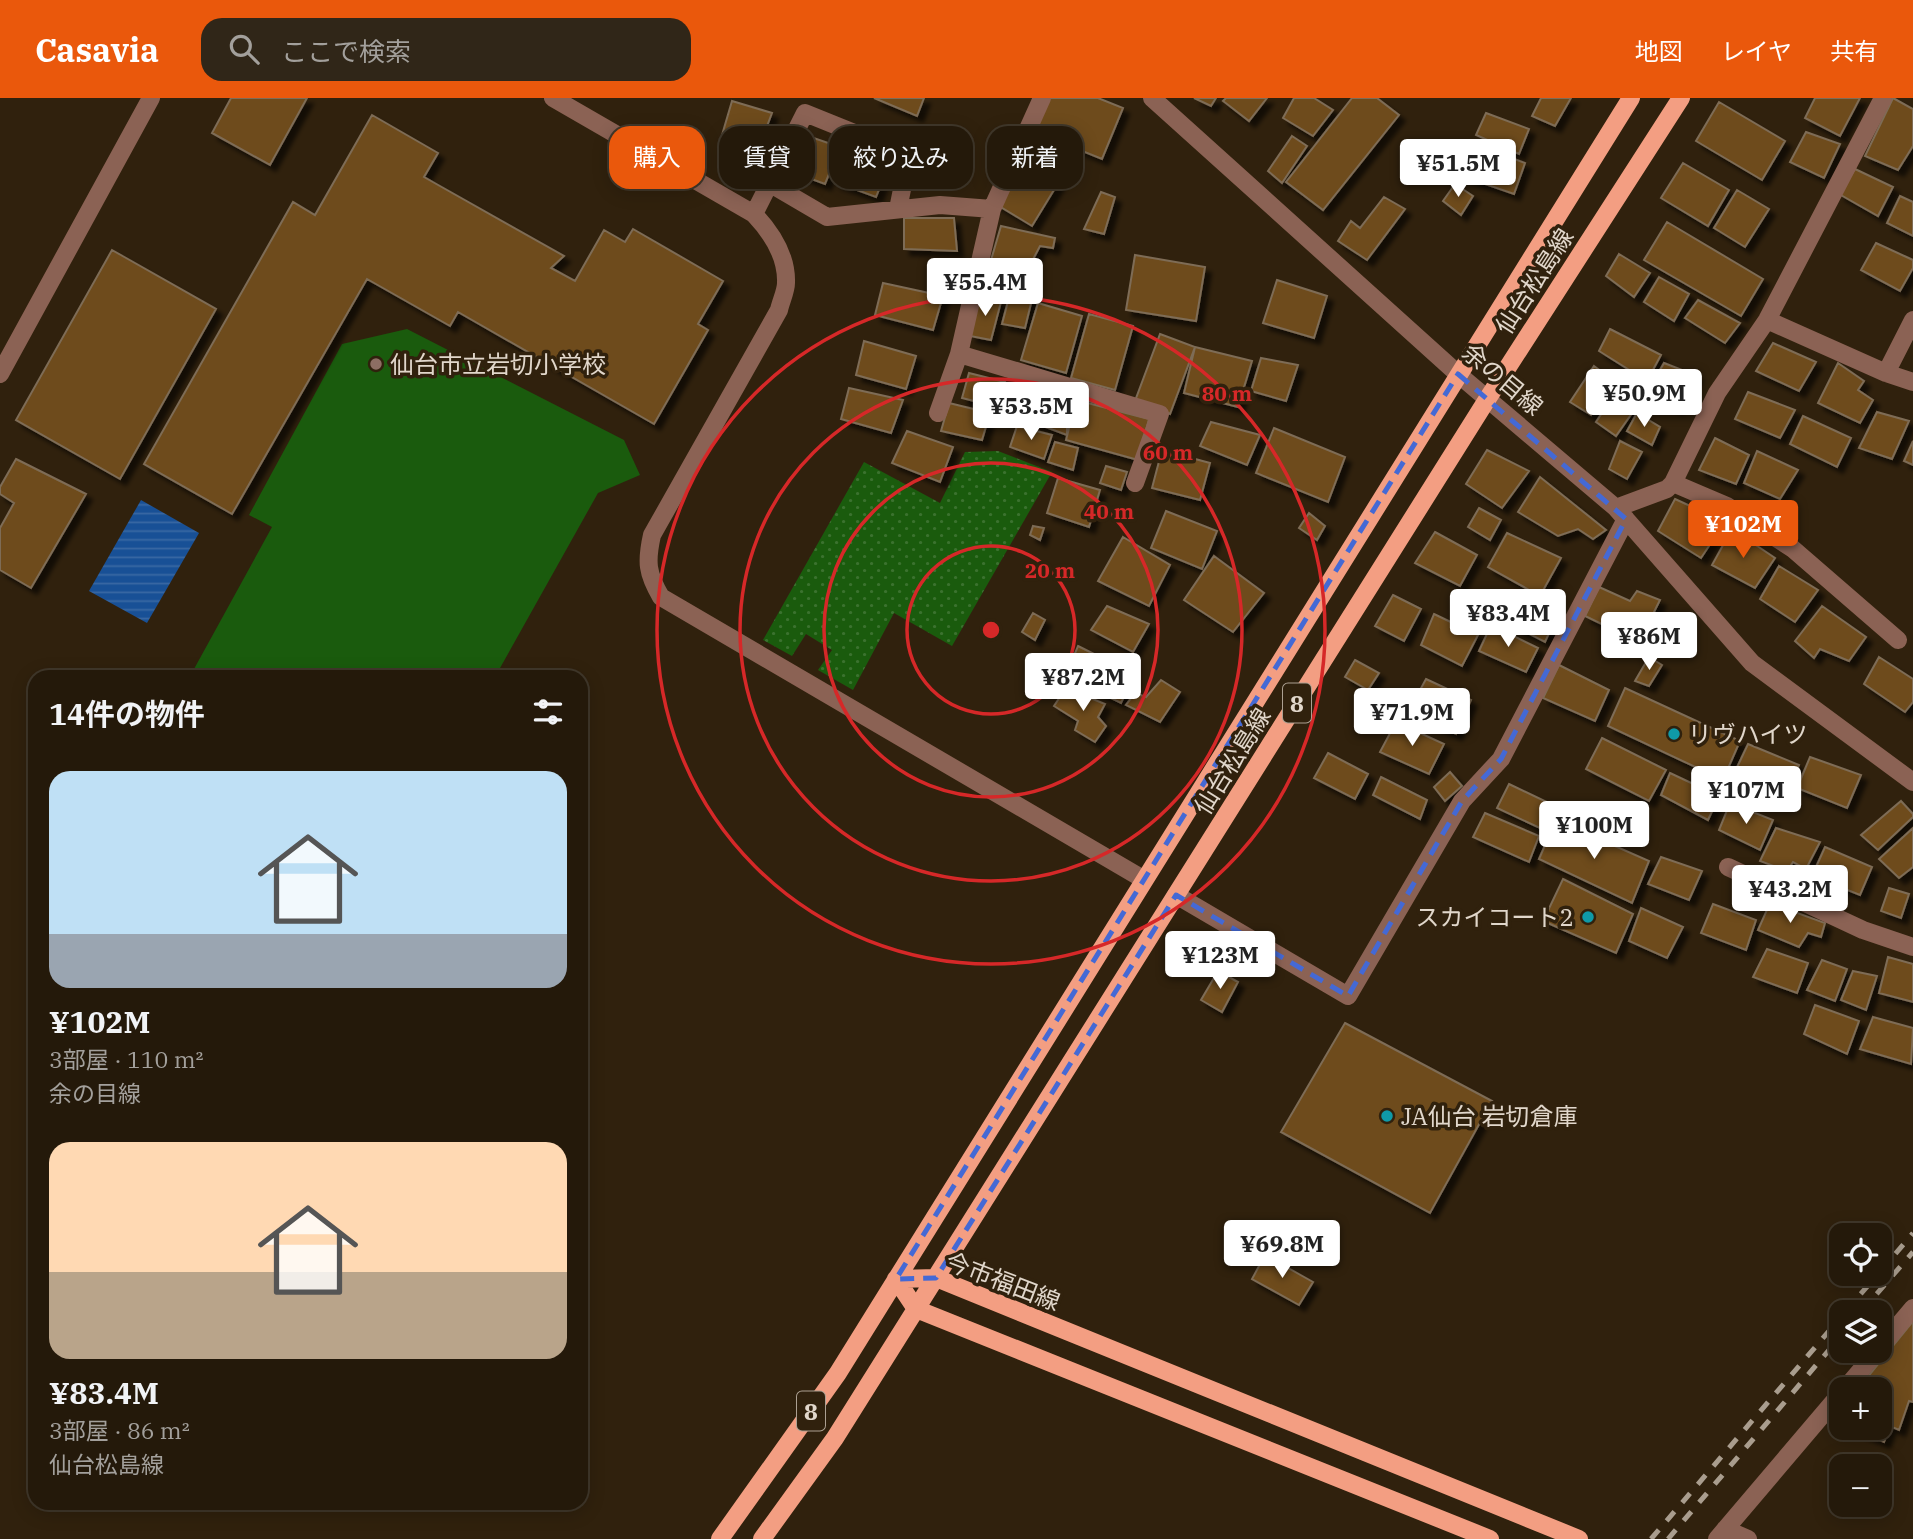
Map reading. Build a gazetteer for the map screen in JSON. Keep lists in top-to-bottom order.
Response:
{
  "streets": {
    "main road": ["仙台松島線", "8", "今市福田線"],
    "street": ["余の目線"]
  },
  "crossings": [
    ["仙台松島線", "余の目線"],
    ["仙台松島線", "8"],
    ["仙台松島線", "今市福田線"],
    ["8", "今市福田線"]
  ],
  "places": [
    "仙台市立岩切小学校",
    "リヴハイツ",
    "スカイコート2",
    "JA仙台 岩切倉庫"
  ],
  "page": {
    "header": "Casavia",
    "search": "ここで検索",
    "nav": ["地図", "レイヤ", "共有"],
    "chip": [
      "購入",
      "賃貸",
      "絞り込み",
      "新着"
    ],
    "price": [
      "¥51.5M",
      "¥55.4M",
      "¥50.9M",
      "¥53.5M",
      "¥102M",
      "¥83.4M",
      "¥86M",
      "¥87.2M",
      "¥71.9M",
      "¥107M",
      "¥100M",
      "¥43.2M",
      "¥123M",
      "¥69.8M"
    ],
    "heading": "14件の物件",
    "list": [
      {
        "name": "¥102M",
        "note": "3部屋 · 110 m² · 余の目線"
      },
      {
        "name": "¥83.4M",
        "note": "3部屋 · 86 m² · 仙台松島線"
      }
    ],
    "map_buttons": ["+", "−"]
  },
  "rings": [
    "80 m",
    "60 m",
    "40 m",
    "20 m"
  ]
}
